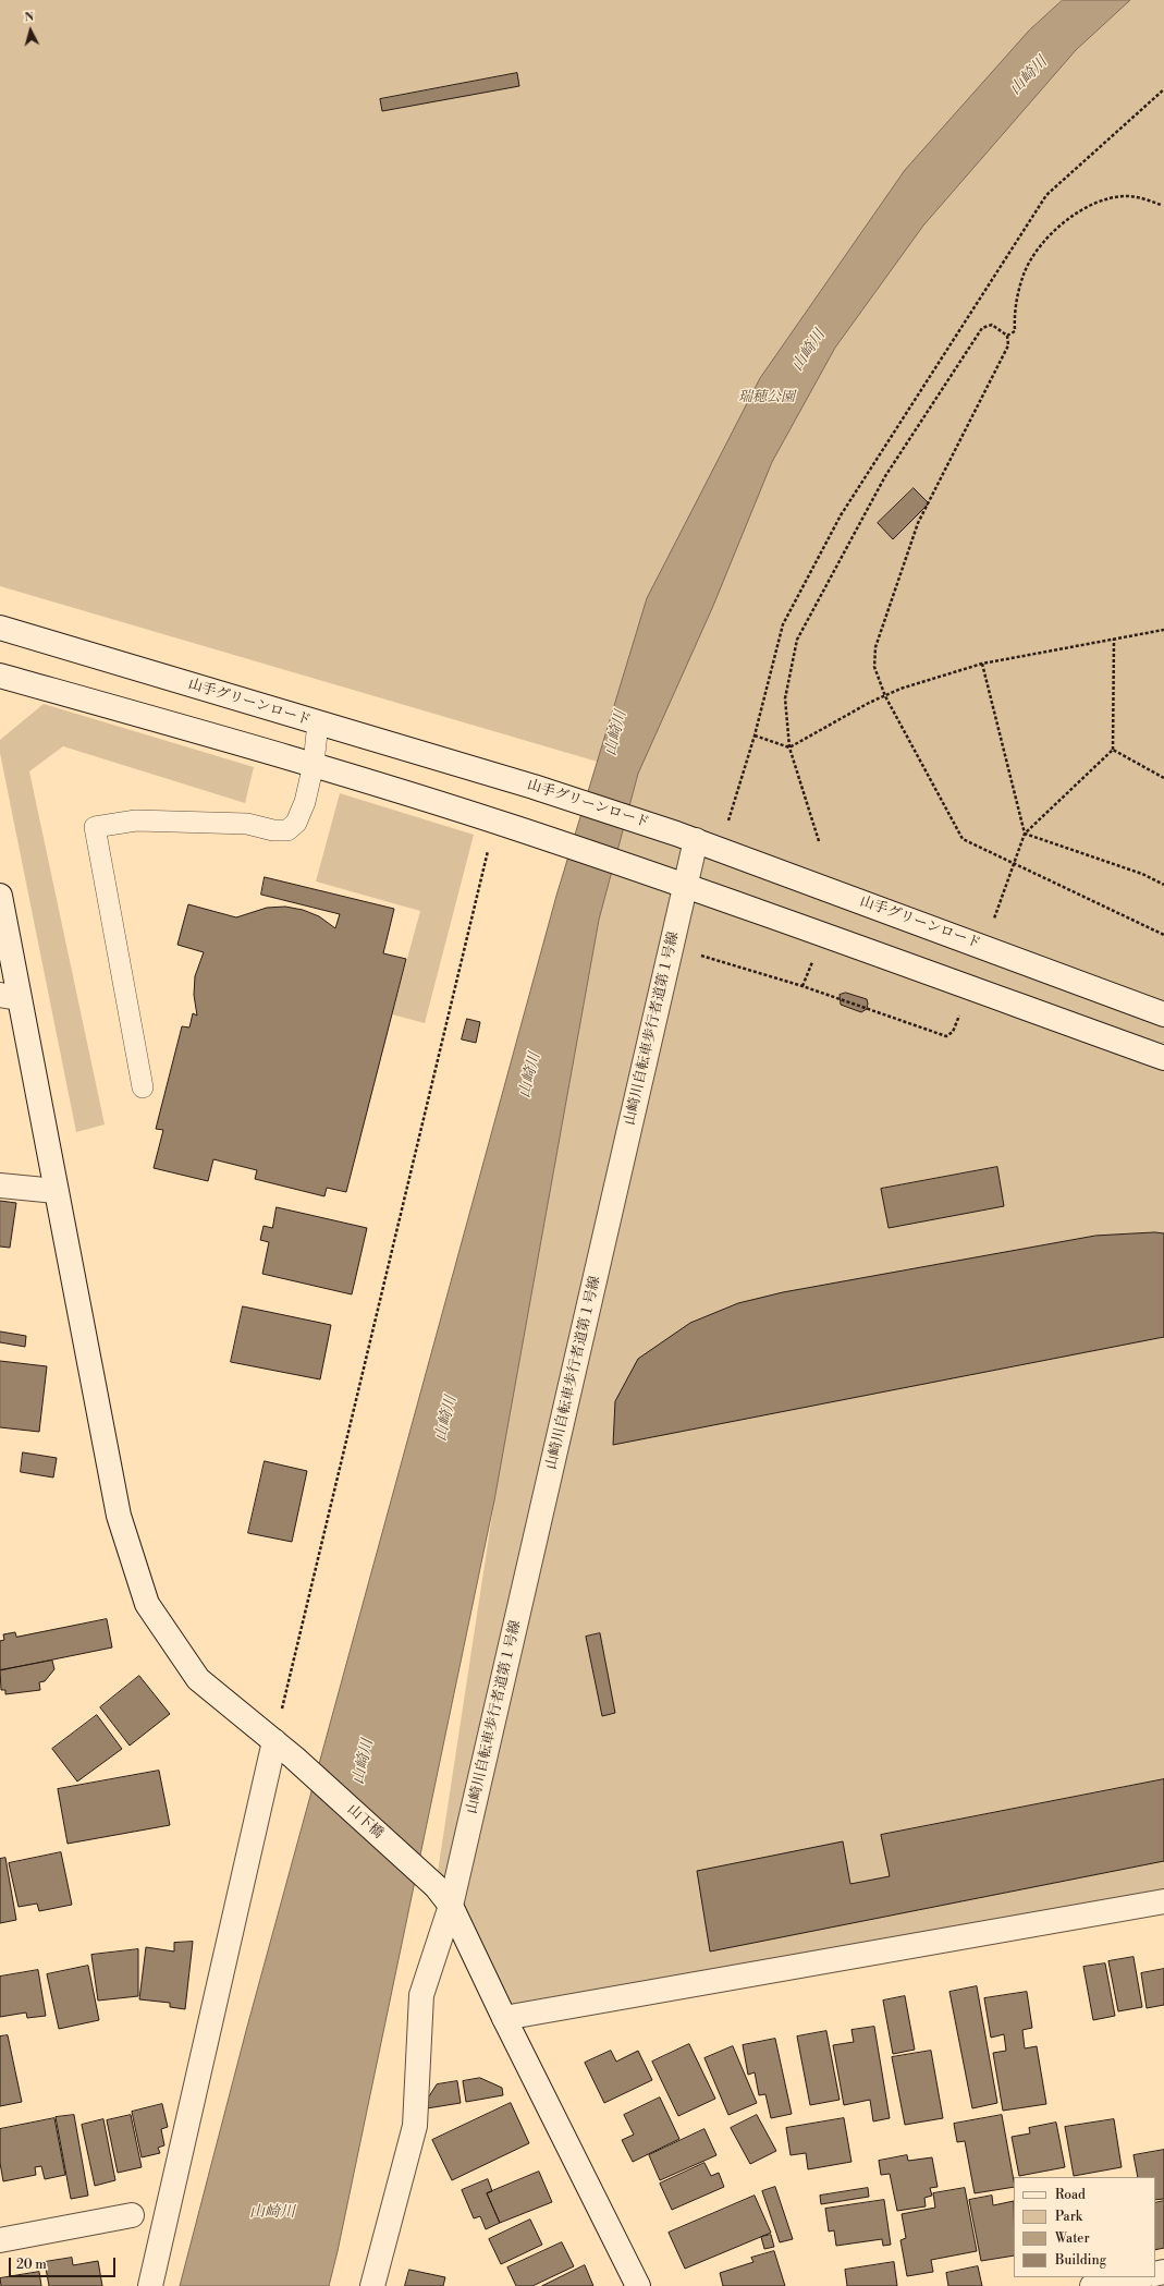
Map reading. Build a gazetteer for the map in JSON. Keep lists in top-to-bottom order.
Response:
{
  "streets": {
    "street": ["山手グリーンロード", "山崎川自転車歩行者道第１号線", "山下橋"]
  },
  "crossings": [
    ["山手グリーンロード", "山崎川自転車歩行者道第１号線"],
    ["山崎川自転車歩行者道第１号線", "山下橋"]
  ],
  "water": ["山崎川"],
  "parks": ["瑞穂公園"],
  "legend": [
    "Road",
    "Park",
    "Water",
    "Building"
  ],
  "scale_bar": "20 m",
  "north": "top"
}
